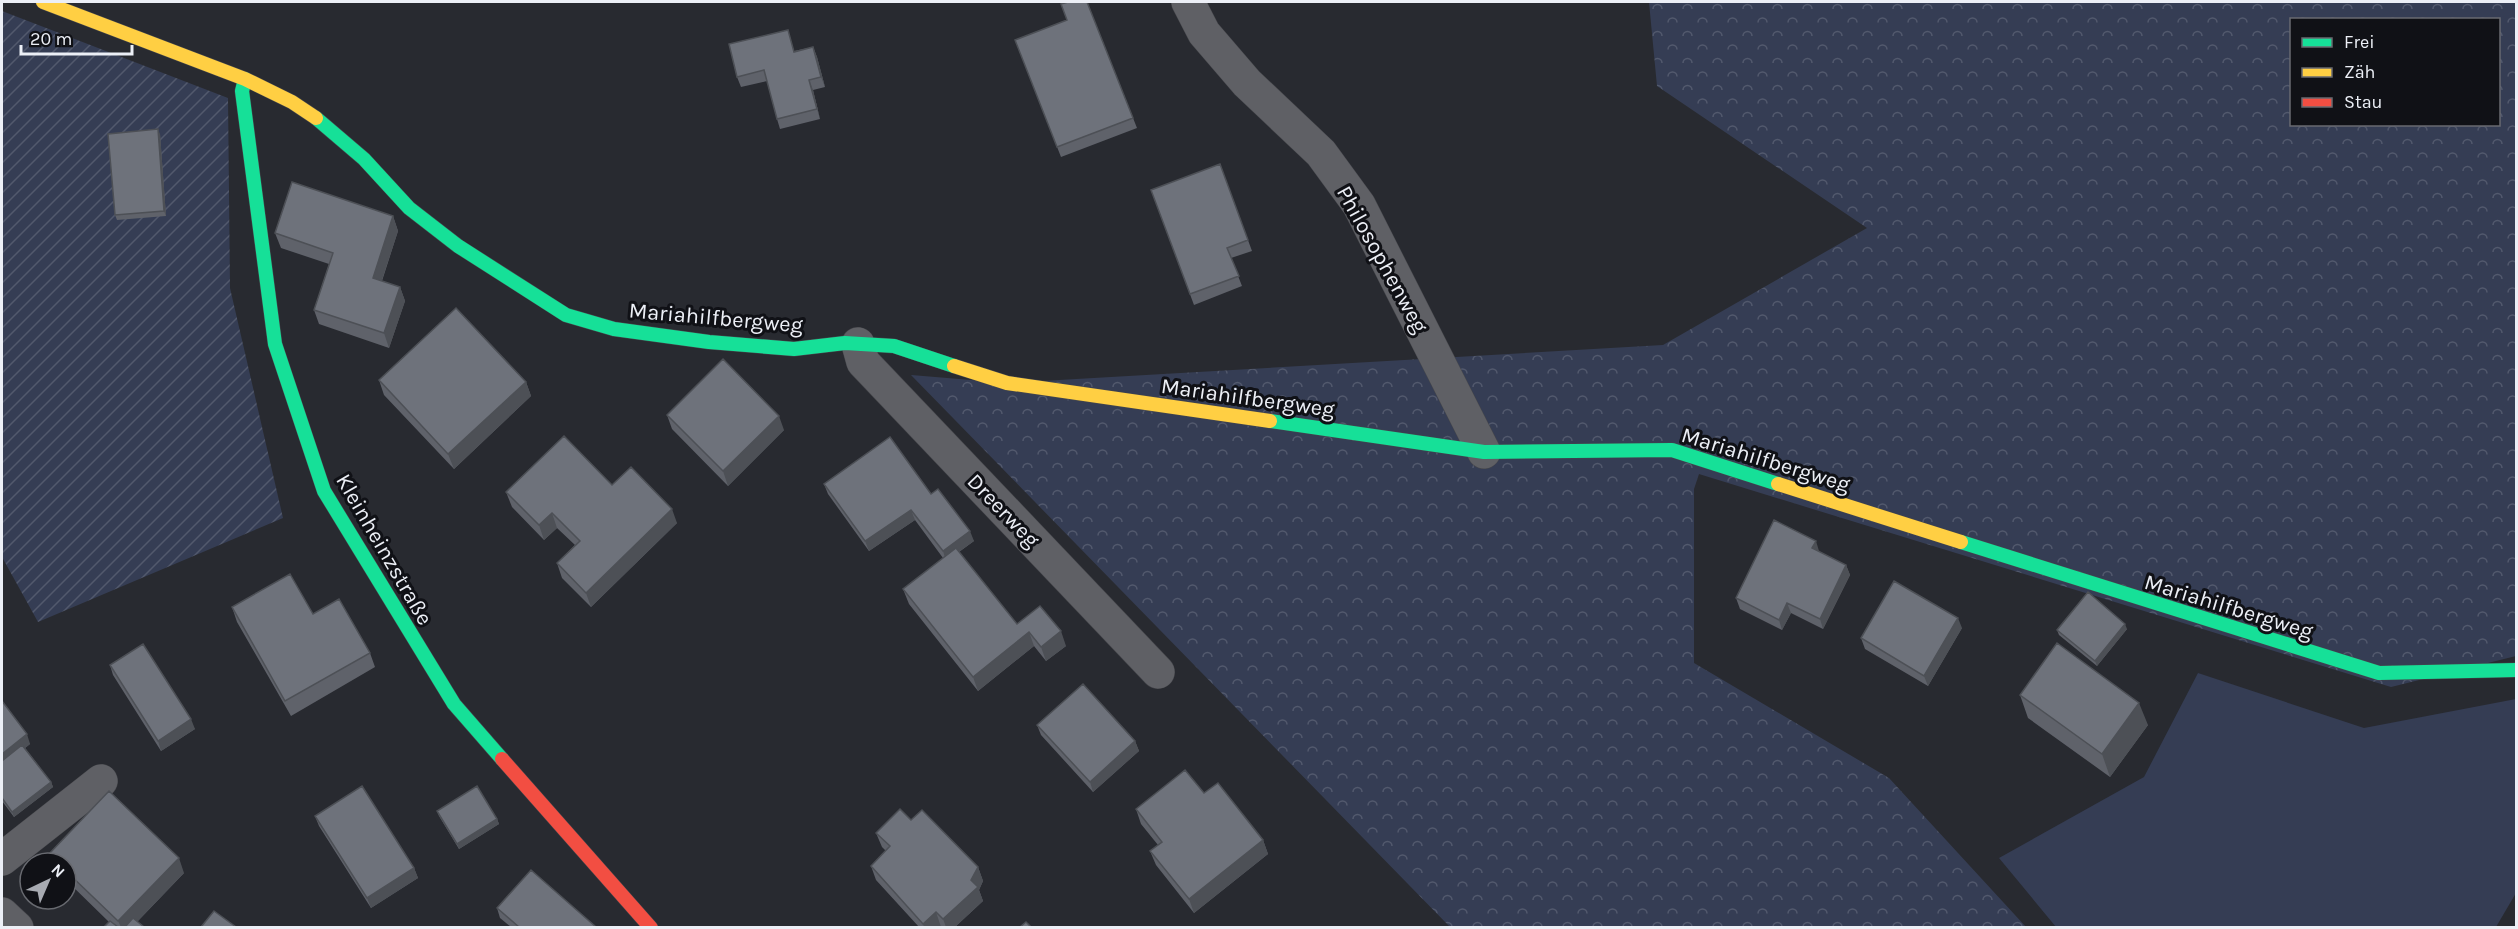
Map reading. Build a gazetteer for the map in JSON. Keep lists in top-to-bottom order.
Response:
{
  "streets": {
    "street": [
      "Philosophenweg",
      "Mariahilfbergweg",
      "Dreerweg",
      "Kleinheinzstraße"
    ]
  },
  "crossings": [
    ["Philosophenweg", "Mariahilfbergweg"],
    ["Mariahilfbergweg", "Dreerweg"],
    ["Mariahilfbergweg", "Kleinheinzstraße"]
  ],
  "legend": ["Frei", "Zäh", "Stau"],
  "scale_bar": "20 m",
  "north": "top right"
}
